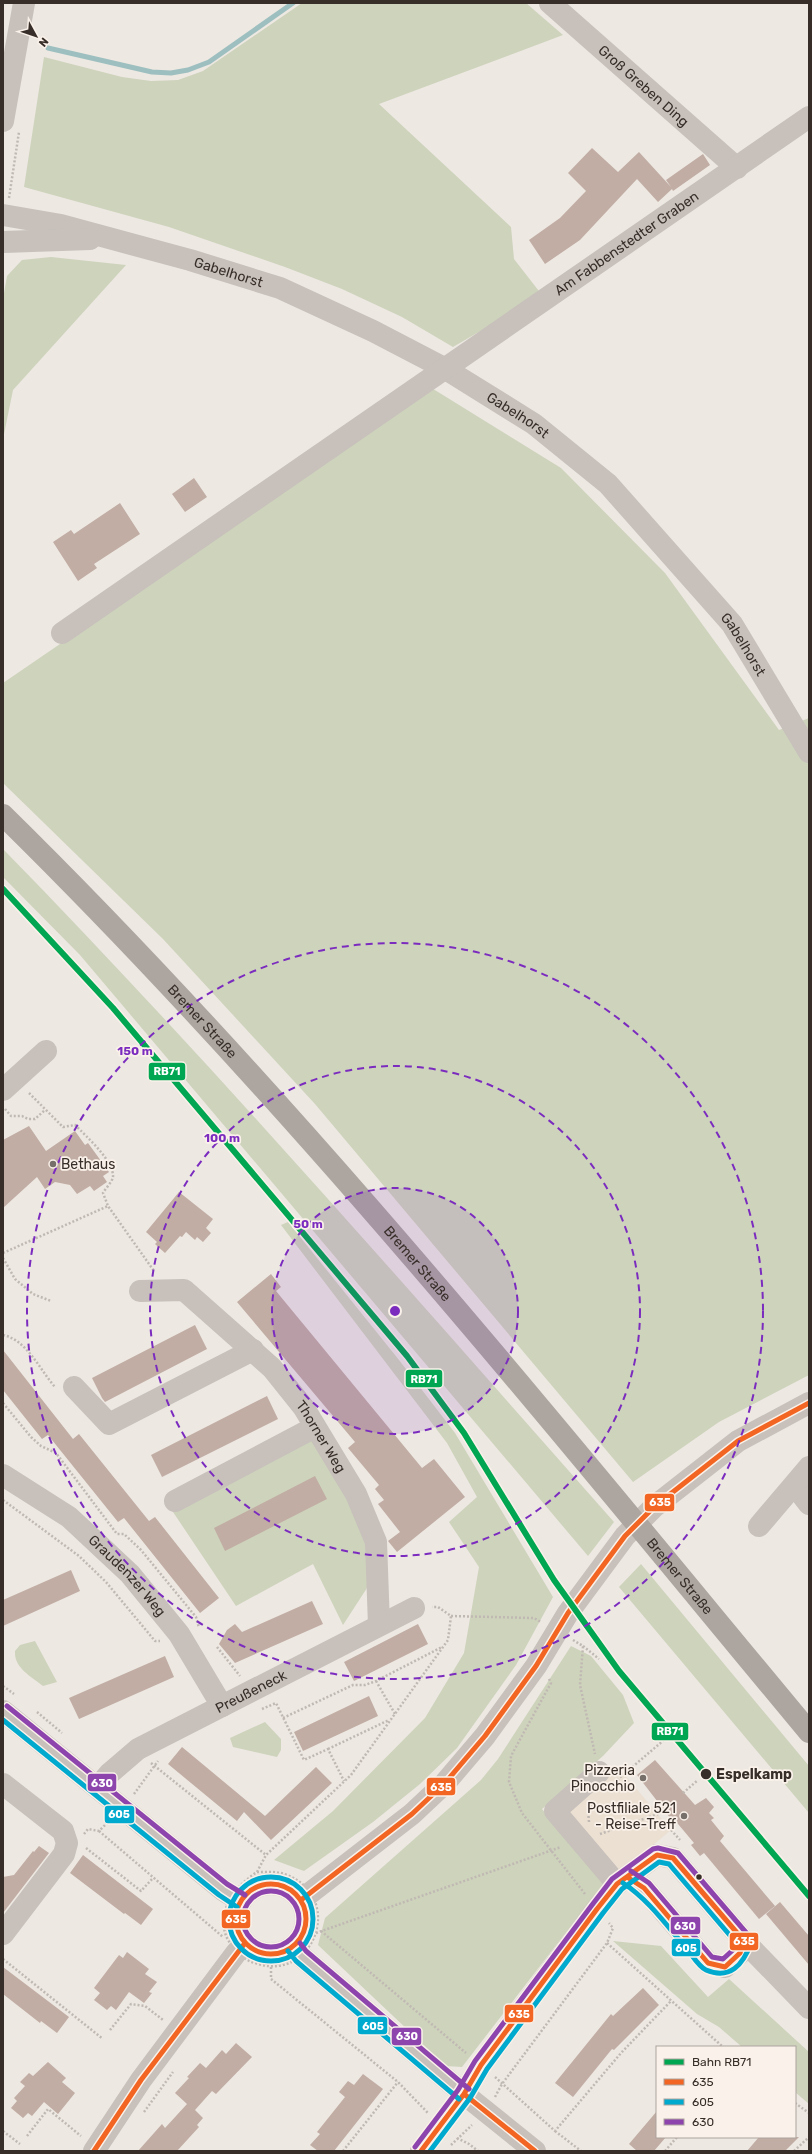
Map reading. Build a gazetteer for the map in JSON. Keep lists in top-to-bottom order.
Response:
{
  "streets": {
    "main road": ["Bremer Straße"],
    "street": [
      "Groß Greben Ding",
      "Am Fabbenstedter Graben",
      "Gabelhorst",
      "Thorner Weg",
      "Graudenzer Weg",
      "Preußeneck"
    ]
  },
  "crossings": [
    ["Groß Greben Ding", "Am Fabbenstedter Graben"],
    ["Am Fabbenstedter Graben", "Gabelhorst"],
    ["Thorner Weg", "Preußeneck"],
    ["Graudenzer Weg", "Preußeneck"]
  ],
  "places": [
    "Bethaus",
    "Espelkamp",
    "Pizzeria Pinocchio",
    "Postfiliale 521 - Reise-Treff"
  ],
  "lines": [
    "rail line RB71",
    "transit line 635",
    "transit line 630",
    "transit line 605"
  ],
  "legend": [
    "Bahn RB71",
    "635",
    "605",
    "630"
  ],
  "north": "bottom right",
  "rings": ["150 m", "100 m", "50 m"]
}
